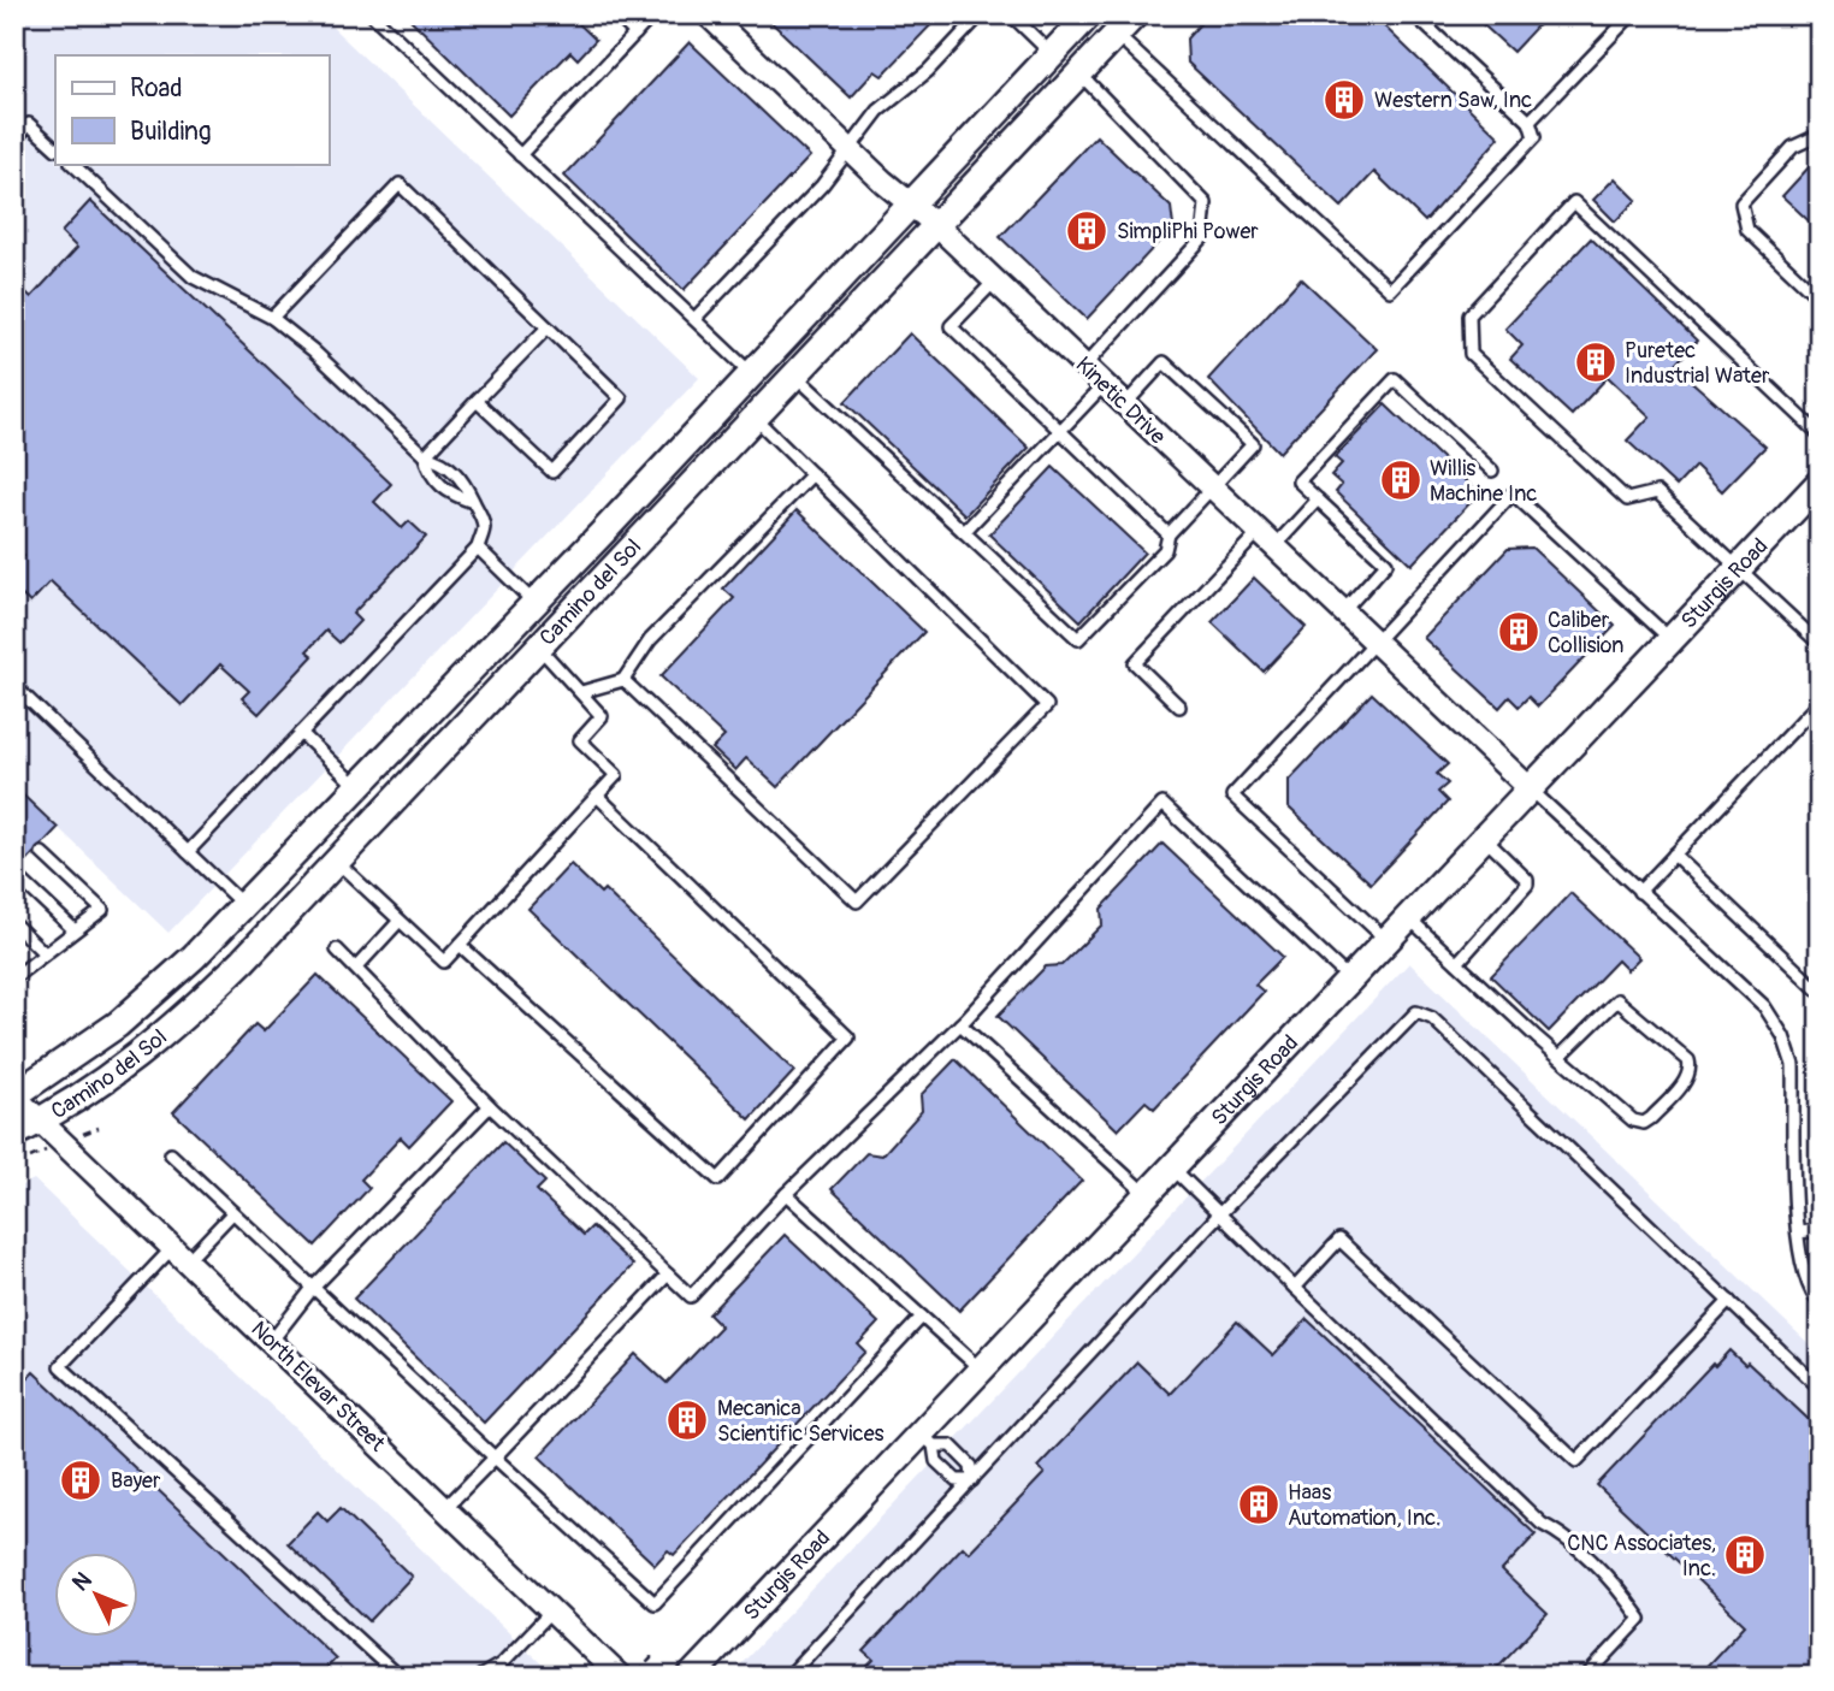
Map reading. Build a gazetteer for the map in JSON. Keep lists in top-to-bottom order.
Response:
{
  "streets": {
    "street": [
      "Kinetic Drive",
      "Sturgis Road",
      "Camino del Sol",
      "North Elevar Street"
    ]
  },
  "crossings": [
    ["Kinetic Drive", "Sturgis Road"],
    ["Kinetic Drive", "Camino del Sol"],
    ["Camino del Sol", "North Elevar Street"]
  ],
  "places": {
    "building": [
      "Western Saw, Inc",
      "SimpliPhi Power",
      "Puretec Industrial Water",
      "Willis Machine Inc",
      "Caliber Collision",
      "Mecanica Scientific Services",
      "Bayer",
      "Haas Automation, Inc.",
      "CNC Associates, Inc."
    ]
  },
  "legend": ["Road", "Building"],
  "north": "top left"
}
